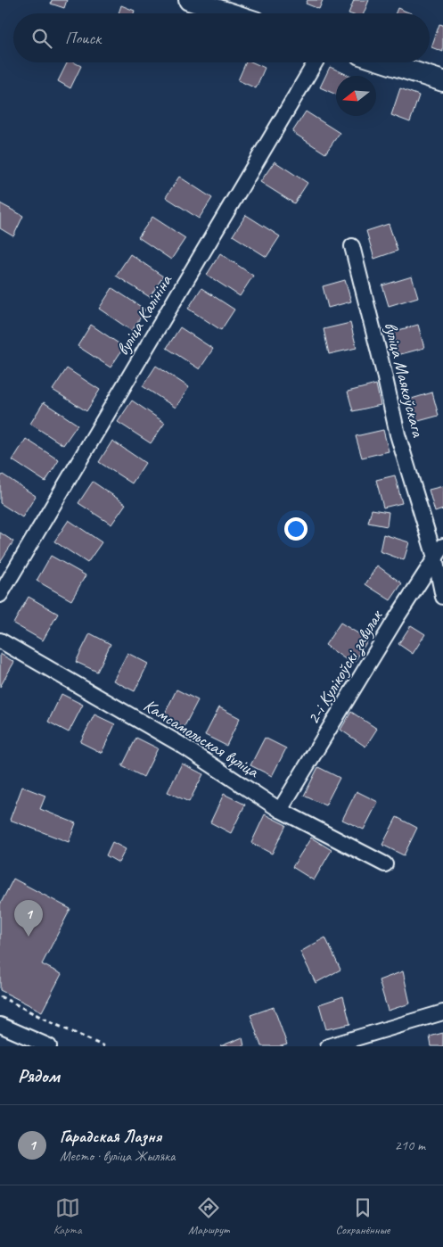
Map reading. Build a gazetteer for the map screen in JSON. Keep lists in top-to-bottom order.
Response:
{
  "streets": {
    "street": [
      "вуліца Калініна",
      "вуліца Маякоўскага",
      "2-і Кулікоўскі завулак",
      "Камсамольская вуліца"
    ]
  },
  "crossings": [
    ["вуліца Маякоўскага", "2-і Кулікоўскі завулак"],
    ["2-і Кулікоўскі завулак", "Камсамольская вуліца"]
  ],
  "north": "left",
  "page": {
    "search": "Поиск",
    "pins": "1",
    "heading": "Рядом",
    "list": [
      {
        "mark": "1",
        "name": "Гарадская Лазня",
        "note": "Место · вуліца Жыляка",
        "value": "210 m"
      }
    ],
    "nav": ["Карта", "Маршрут", "Сохранённые"]
  }
}
